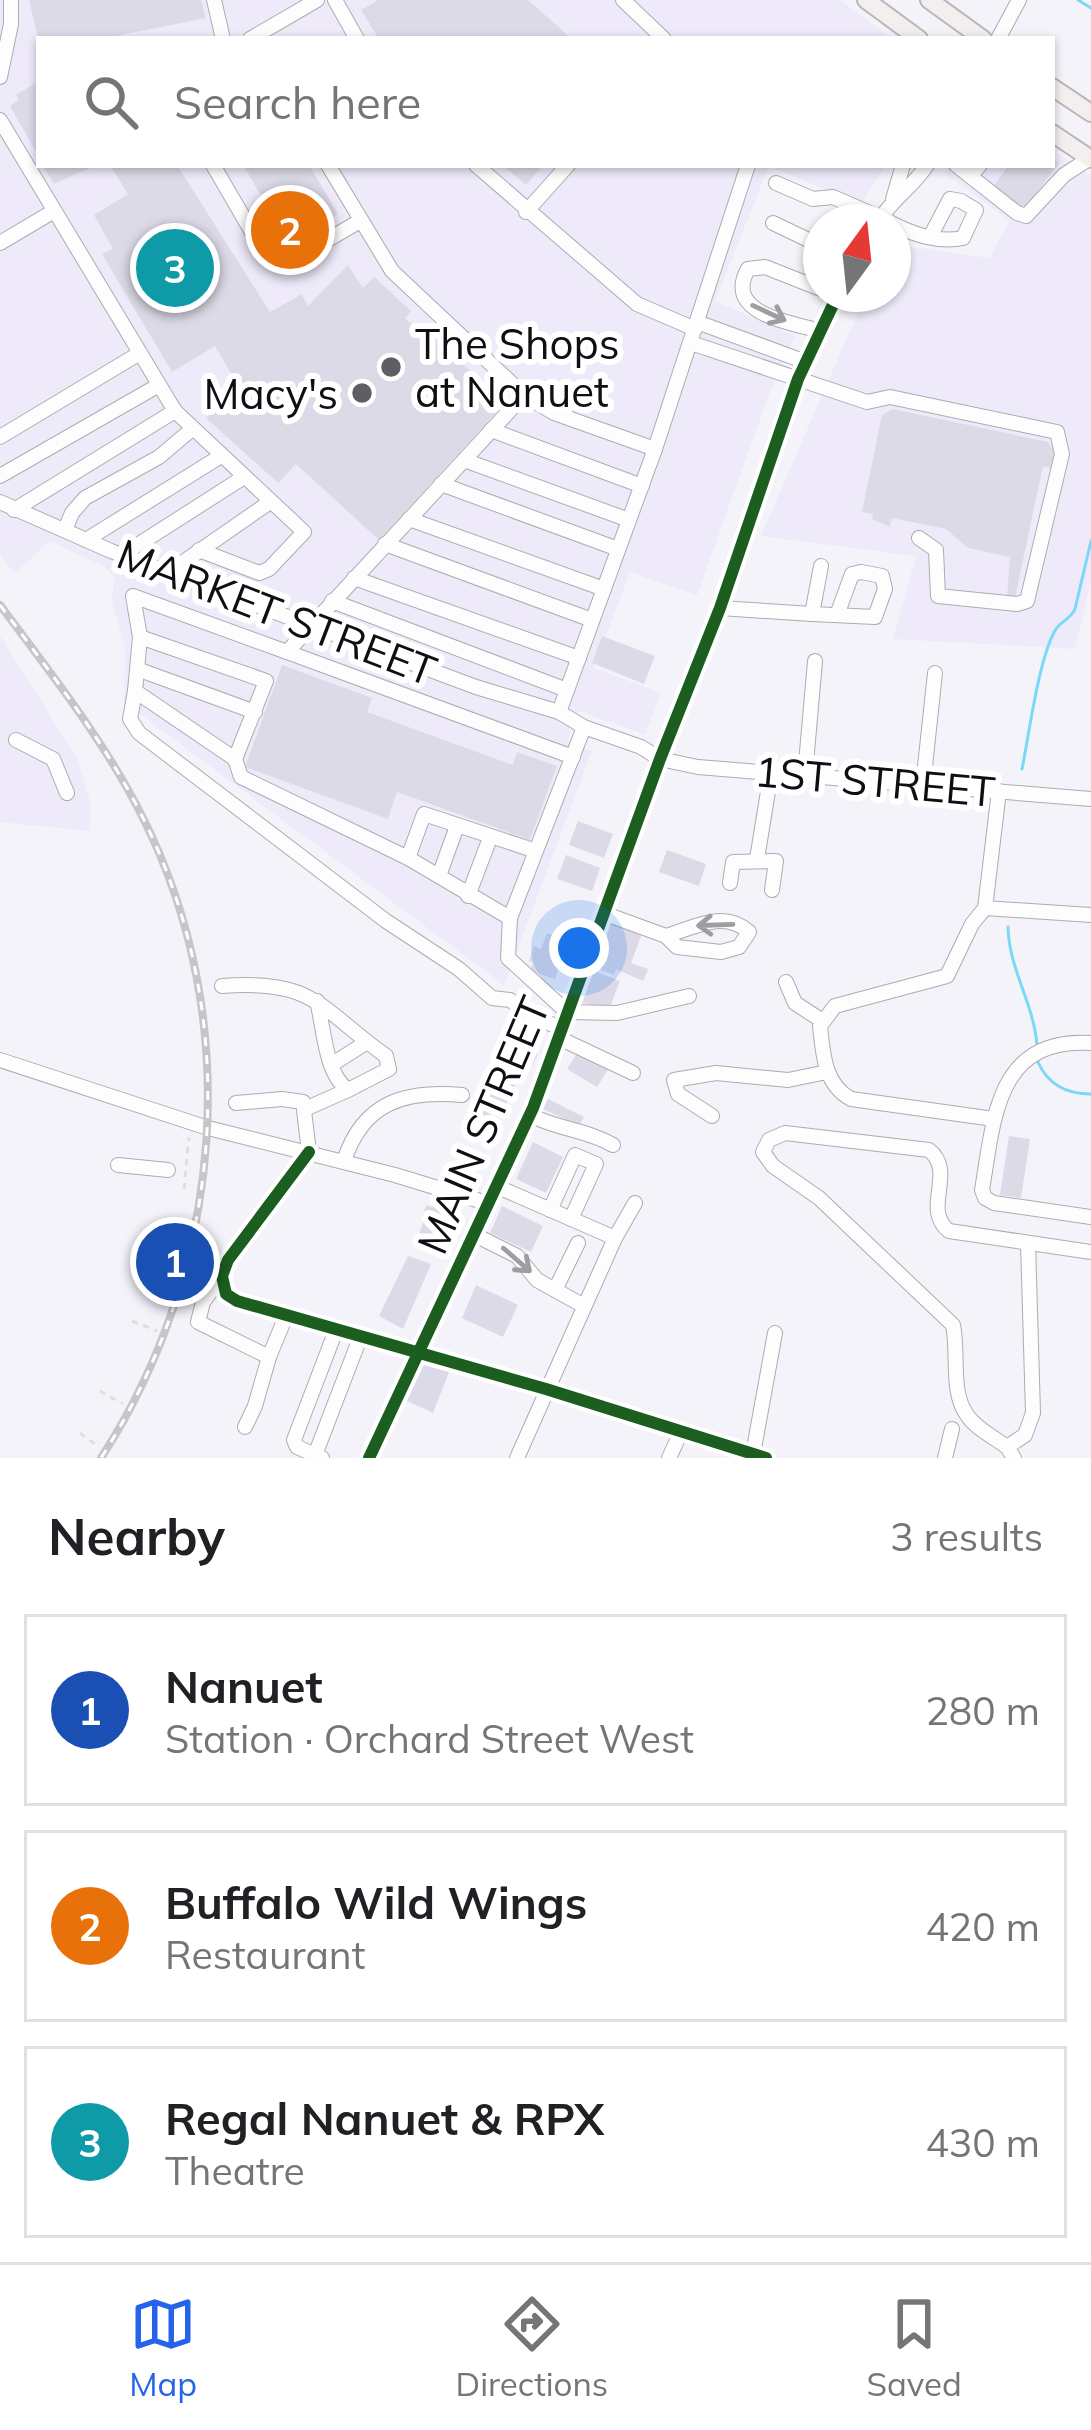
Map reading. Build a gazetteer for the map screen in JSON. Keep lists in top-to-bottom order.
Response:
{
  "streets": {
    "street": ["MARKET STREET", "1ST STREET", "MAIN STREET"]
  },
  "crossings": [
    ["MARKET STREET", "1ST STREET"],
    ["MARKET STREET", "MAIN STREET"],
    ["1ST STREET", "MAIN STREET"]
  ],
  "places": ["The Shops at Nanuet", "Macy's"],
  "north": "top",
  "page": {
    "search": "Search here",
    "pins": ["2", "3", "1"],
    "heading": ["Nearby", "3 results"],
    "list": [
      {
        "mark": "1",
        "name": "Nanuet",
        "note": "Station · Orchard Street West",
        "value": "280 m"
      },
      {
        "mark": "2",
        "name": "Buffalo Wild Wings",
        "note": "Restaurant",
        "value": "420 m"
      },
      {
        "mark": "3",
        "name": "Regal Nanuet & RPX",
        "note": "Theatre",
        "value": "430 m"
      }
    ],
    "nav": ["Map", "Directions", "Saved"]
  }
}
